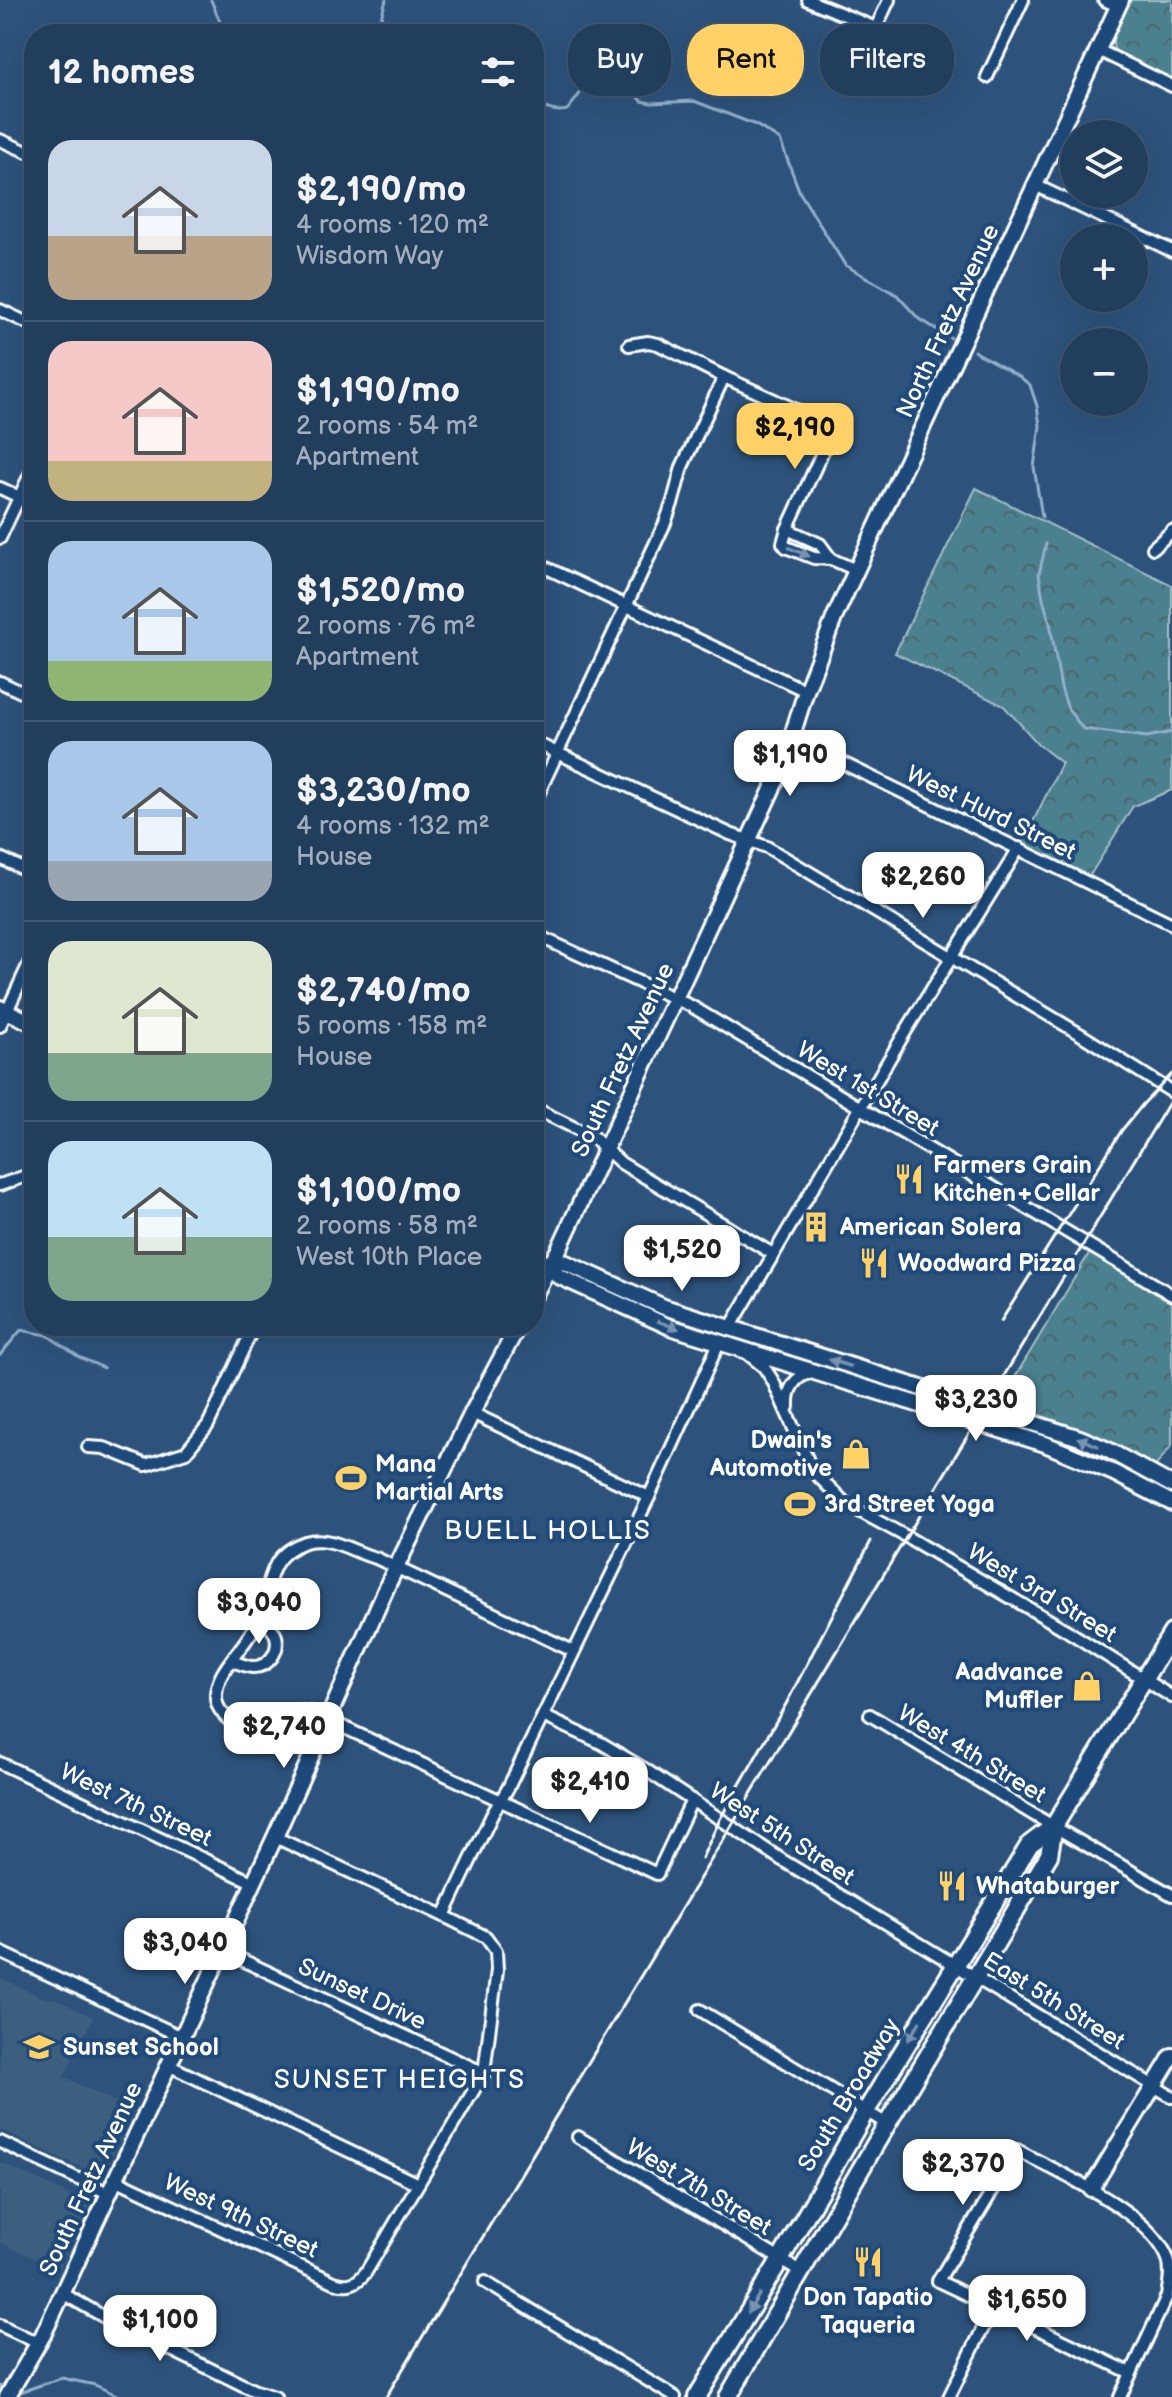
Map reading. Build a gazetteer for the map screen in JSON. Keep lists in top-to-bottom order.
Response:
{
  "streets": {
    "main road": ["South Broadway"],
    "street": [
      "North Fretz Avenue",
      "West Hurd Street",
      "South Fretz Avenue",
      "West 1st Street",
      "West 3rd Street",
      "West 4th Street",
      "West 7th Street",
      "West 5th Street",
      "Sunset Drive",
      "East 5th Street",
      "West 9th Street"
    ]
  },
  "crossings": [
    ["North Fretz Avenue", "West Hurd Street"],
    ["North Fretz Avenue", "South Fretz Avenue"],
    ["South Fretz Avenue", "West 1st Street"],
    ["South Fretz Avenue", "West 7th Street"],
    ["South Fretz Avenue", "Sunset Drive"],
    ["South Fretz Avenue", "West 9th Street"],
    ["West 3rd Street", "South Broadway"],
    ["West 4th Street", "South Broadway"],
    ["West 7th Street", "South Broadway"],
    ["West 5th Street", "East 5th Street"],
    ["West 5th Street", "South Broadway"],
    ["East 5th Street", "South Broadway"]
  ],
  "districts": ["BUELL HOLLIS", "SUNSET HEIGHTS"],
  "places": {
    "restaurant": [
      "Farmers Grain Kitchen+Cellar",
      "Woodward Pizza",
      "Whataburger",
      "Don Tapatio Taqueria"
    ],
    "building": ["American Solera"],
    "shop": ["Dwain's Automotive", "Aadvance Muffler"],
    "sports": ["Mana Martial Arts", "3rd Street Yoga"],
    "school or university": ["Sunset School"]
  },
  "page": {
    "chip": ["Buy", "Rent", "Filters"],
    "heading": "12 homes",
    "map_buttons": ["+", "−"],
    "list": [
      {
        "name": "$2,190/mo",
        "note": "4 rooms · 120 m² · Wisdom Way"
      },
      {
        "name": "$1,190/mo",
        "note": "2 rooms · 54 m² · Apartment"
      },
      {
        "name": "$1,520/mo",
        "note": "2 rooms · 76 m² · Apartment"
      },
      {
        "name": "$3,230/mo",
        "note": "4 rooms · 132 m² · House"
      },
      {
        "name": "$2,740/mo",
        "note": "5 rooms · 158 m² · House"
      },
      {
        "name": "$1,100/mo",
        "note": "2 rooms · 58 m² · West 10th Place"
      }
    ],
    "price": [
      "$2,190",
      "$1,190",
      "$2,260",
      "$1,520",
      "$3,230",
      "$3,040",
      "$2,740",
      "$2,410",
      "$3,040",
      "$2,370",
      "$1,650",
      "$1,100"
    ]
  }
}
